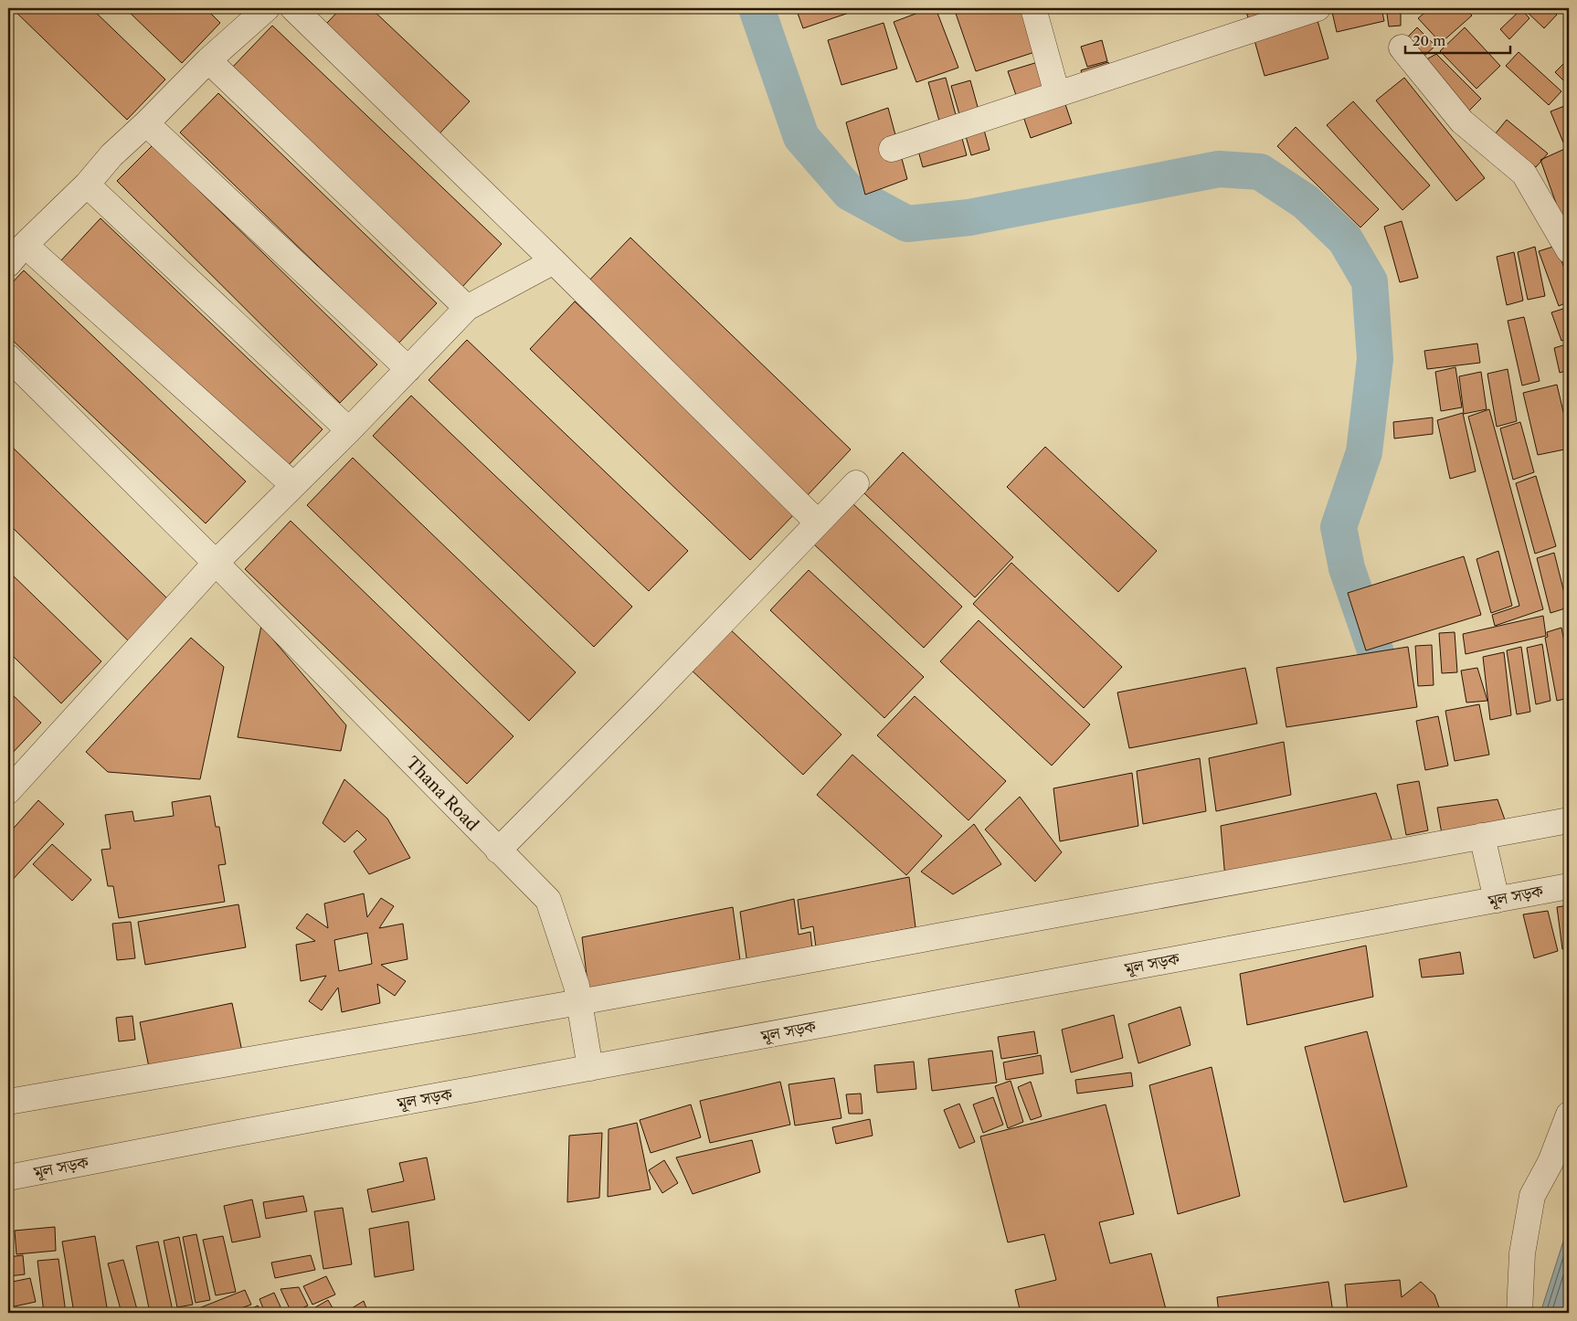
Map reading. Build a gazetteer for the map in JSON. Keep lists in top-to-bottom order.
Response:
{
  "streets": {
    "street": ["Thana Road", "মূল সড়ক"]
  },
  "crossings": [
    ["Thana Road", "মূল সড়ক"]
  ],
  "scale_bar": "20 m"
}
